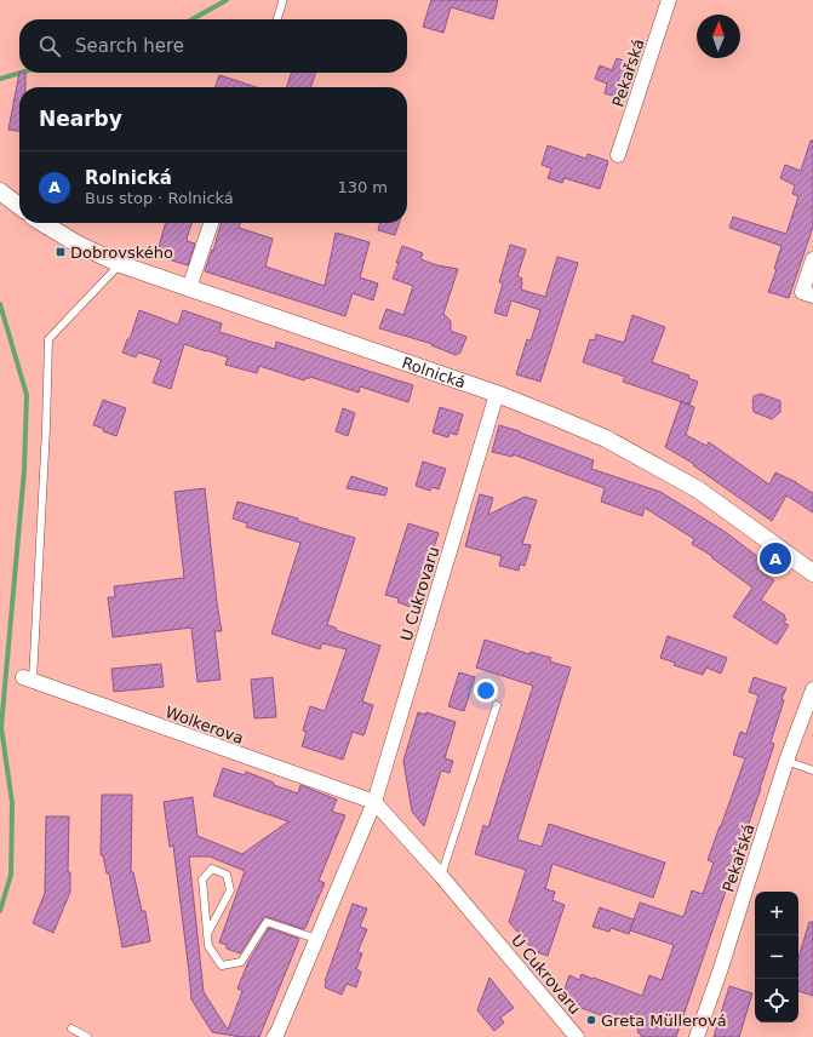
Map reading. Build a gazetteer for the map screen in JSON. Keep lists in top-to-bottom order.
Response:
{
  "streets": {
    "street": [
      "Pekařská",
      "Rolnická",
      "U Cukrovaru",
      "Wolkerova"
    ]
  },
  "crossings": [
    ["Rolnická", "U Cukrovaru"],
    ["U Cukrovaru", "Wolkerova"]
  ],
  "places": {
    "transit": ["Dobrovského"],
    "other": ["Greta Müllerová"]
  },
  "north": "top",
  "page": {
    "search": "Search here",
    "heading": "Nearby",
    "list": [
      {
        "mark": "A",
        "name": "Rolnická",
        "note": "Bus stop · Rolnická",
        "value": "130 m"
      }
    ],
    "pins": "A",
    "map_buttons": ["+", "−"]
  }
}
